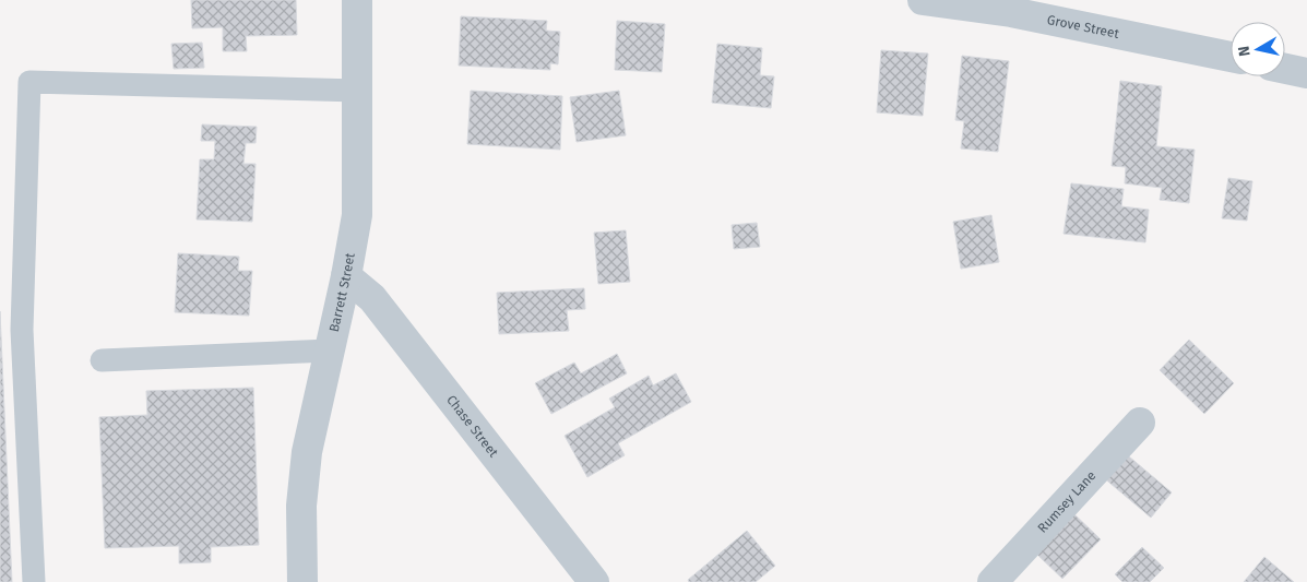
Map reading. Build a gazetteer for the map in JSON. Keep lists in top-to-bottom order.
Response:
{
  "streets": {
    "street": [
      "Grove Street",
      "Barrett Street",
      "Chase Street",
      "Rumsey Lane"
    ]
  },
  "crossings": [
    ["Barrett Street", "Chase Street"]
  ],
  "north": "left"
}
